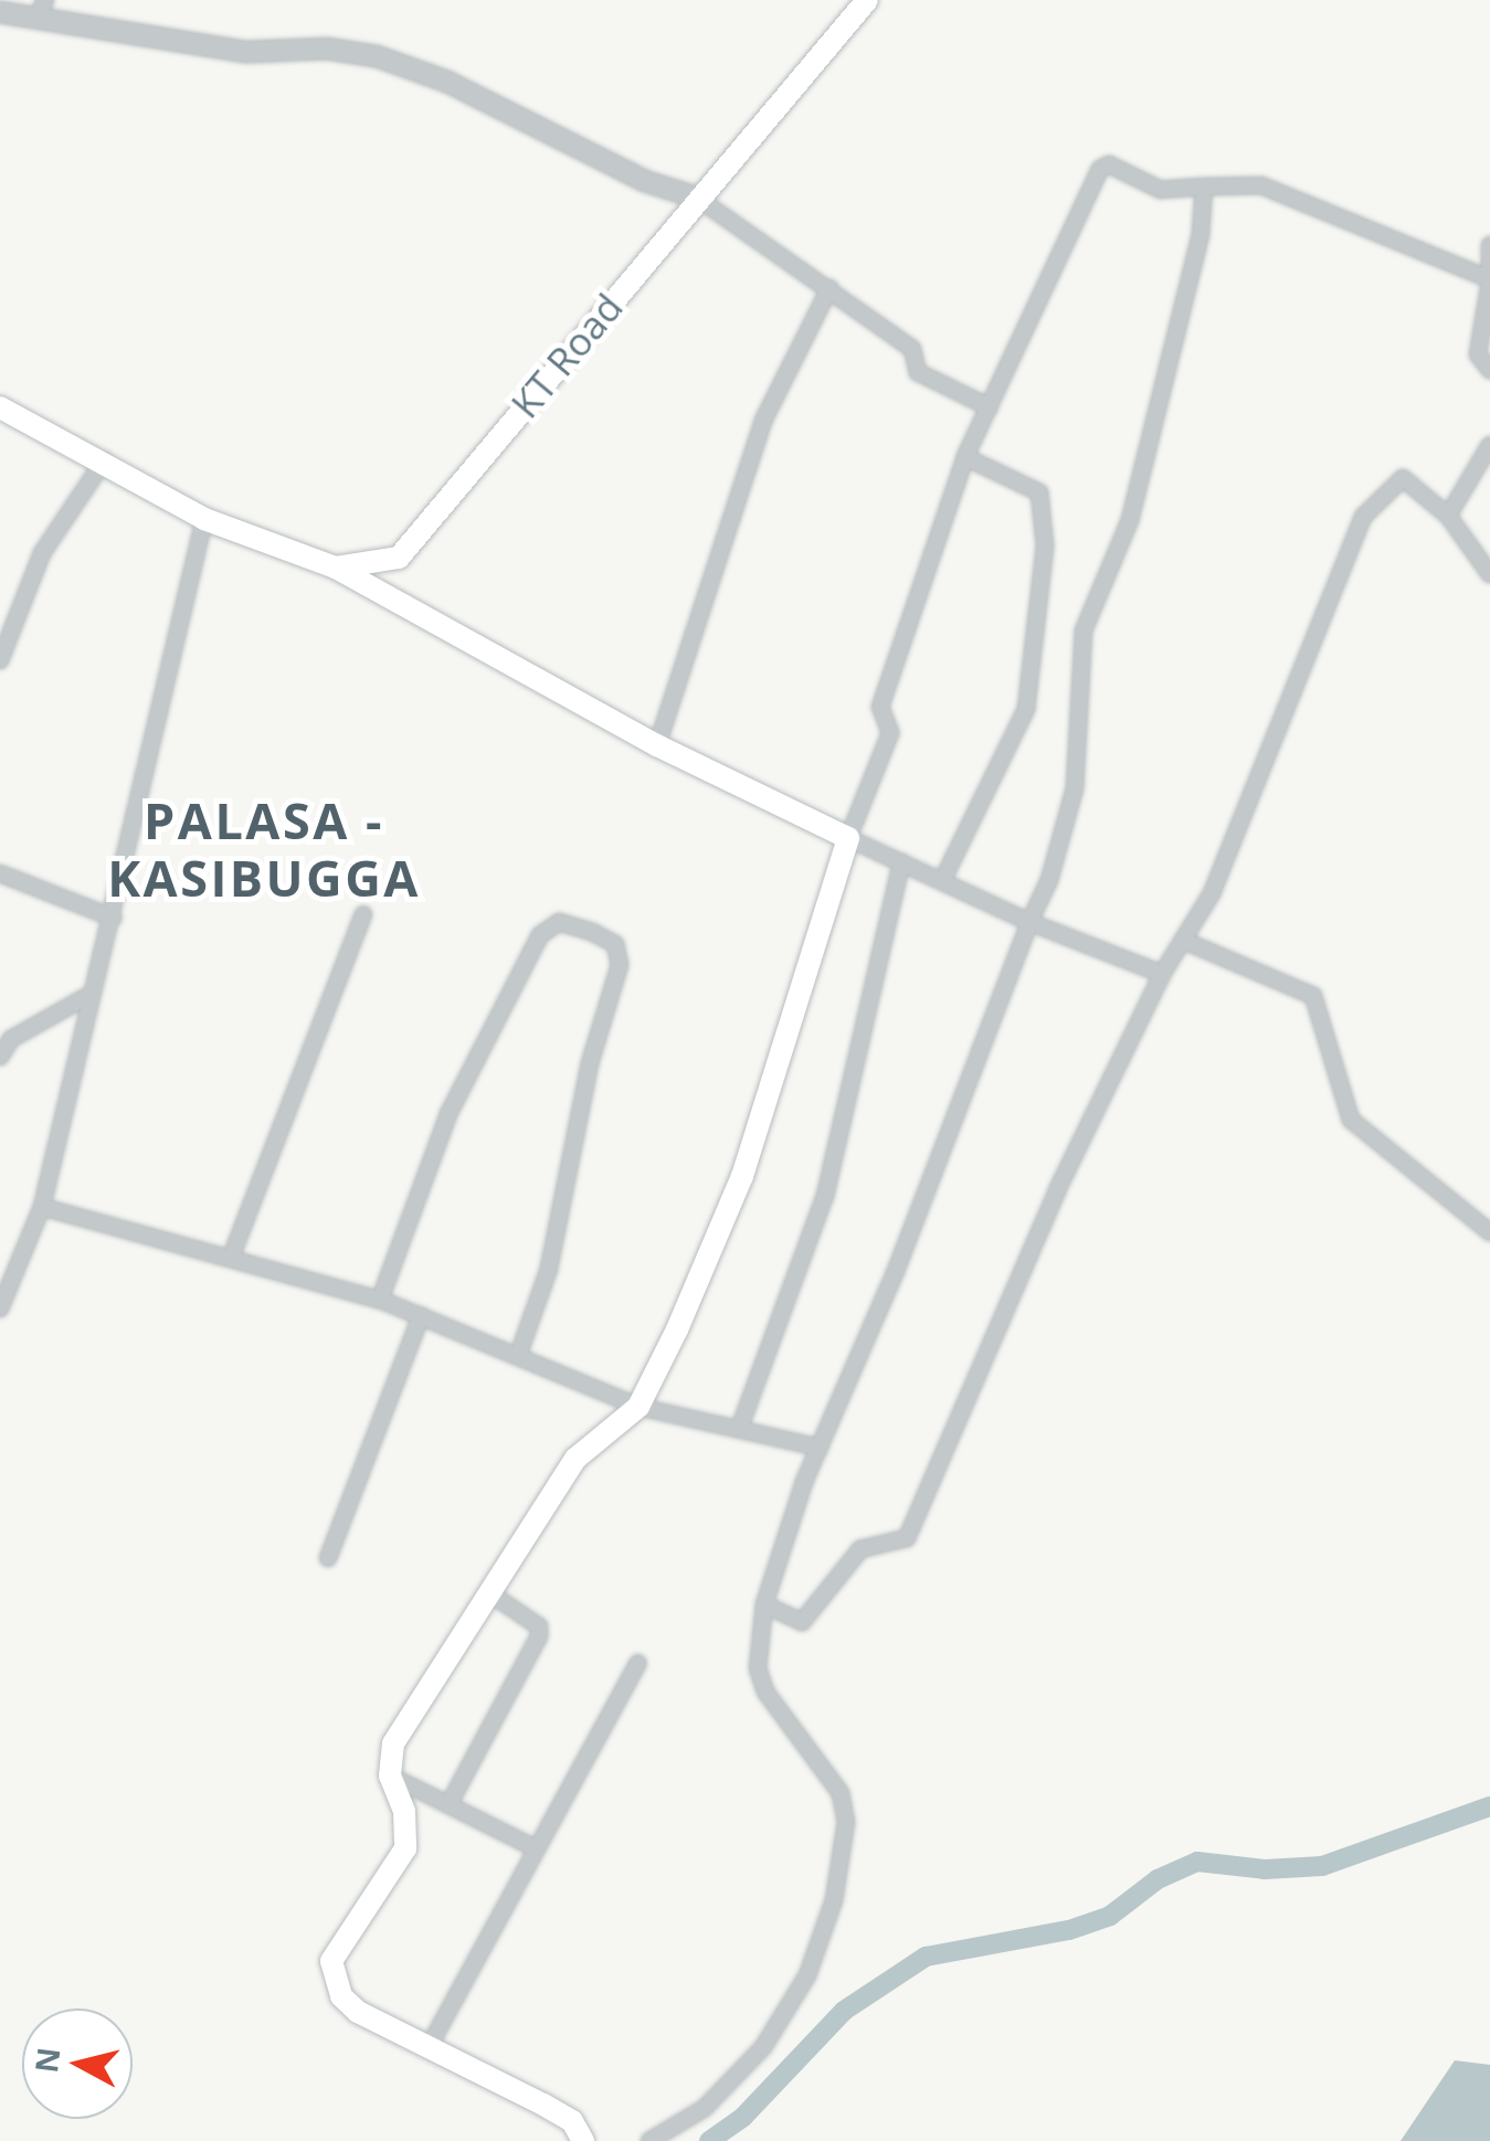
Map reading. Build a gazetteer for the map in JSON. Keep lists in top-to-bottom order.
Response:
{
  "streets": {
    "main road": ["KT Road"]
  },
  "districts": ["PALASA - KASIBUGGA"],
  "north": "left"
}
